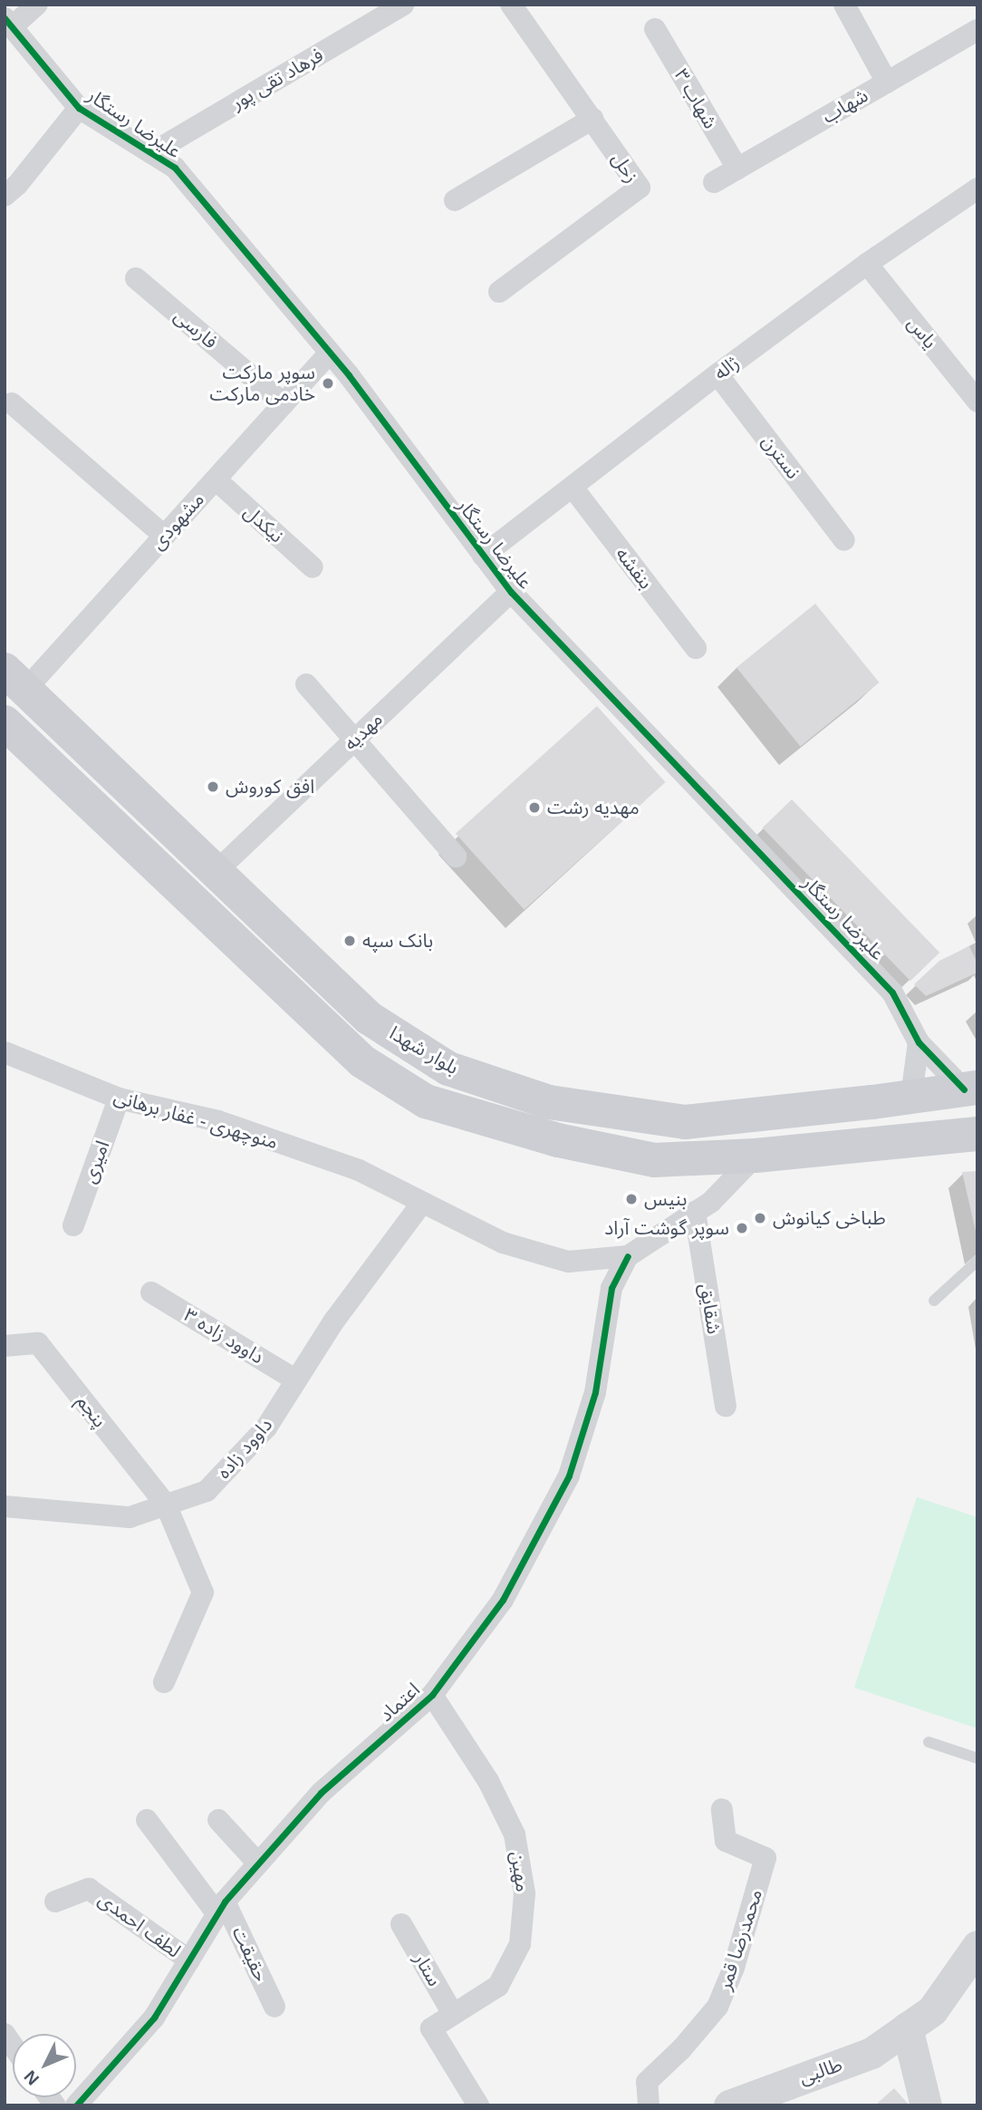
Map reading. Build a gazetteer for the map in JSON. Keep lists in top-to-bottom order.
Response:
{
  "streets": {
    "main road": ["بلوار شهدا", "طالبی"],
    "street": [
      "فرهاد تقی پور",
      "شهاب ۳",
      "شهاب",
      "علیرضا رستگار",
      "زحل",
      "فارسی",
      "یاس",
      "ژاله",
      "نسترن",
      "مشهودی",
      "نیکدل",
      "بنفشه",
      "مهدیه",
      "منوچهری - غفار برهانی",
      "امیری",
      "شقایق",
      "داوود زاده ۳",
      "پنجم",
      "داوود زاده",
      "اعتماد",
      "مهین",
      "لطف احمدی",
      "محمدرضا قمر",
      "حقیقت",
      "ستار"
    ]
  },
  "crossings": [
    ["فرهاد تقی پور", "علیرضا رستگار"],
    ["شهاب ۳", "شهاب"],
    ["علیرضا رستگار", "ژاله"],
    ["علیرضا رستگار", "مشهودی"],
    ["علیرضا رستگار", "مهدیه"],
    ["علیرضا رستگار", "بلوار شهدا"],
    ["فارسی", "مشهودی"],
    ["یاس", "ژاله"],
    ["ژاله", "نسترن"],
    ["ژاله", "بنفشه"],
    ["مشهودی", "نیکدل"],
    ["مشهودی", "بلوار شهدا"],
    ["مهدیه", "بلوار شهدا"],
    ["منوچهری - غفار برهانی", "امیری"],
    ["منوچهری - غفار برهانی", "داوود زاده"],
    ["منوچهری - غفار برهانی", "اعتماد"],
    ["داوود زاده ۳", "داوود زاده"],
    ["پنجم", "داوود زاده"],
    ["اعتماد", "مهین"],
    ["اعتماد", "لطف احمدی"],
    ["اعتماد", "حقیقت"],
    ["مهین", "ستار"]
  ],
  "places": [
    "سوپر مارکت خادمی مارکت",
    "افق کوروش",
    "مهدیه رشت",
    "بانک سپه",
    "بنیس",
    "طباخی کیانوش",
    "سوپر گوشت آراد"
  ],
  "north": "bottom left"
}
